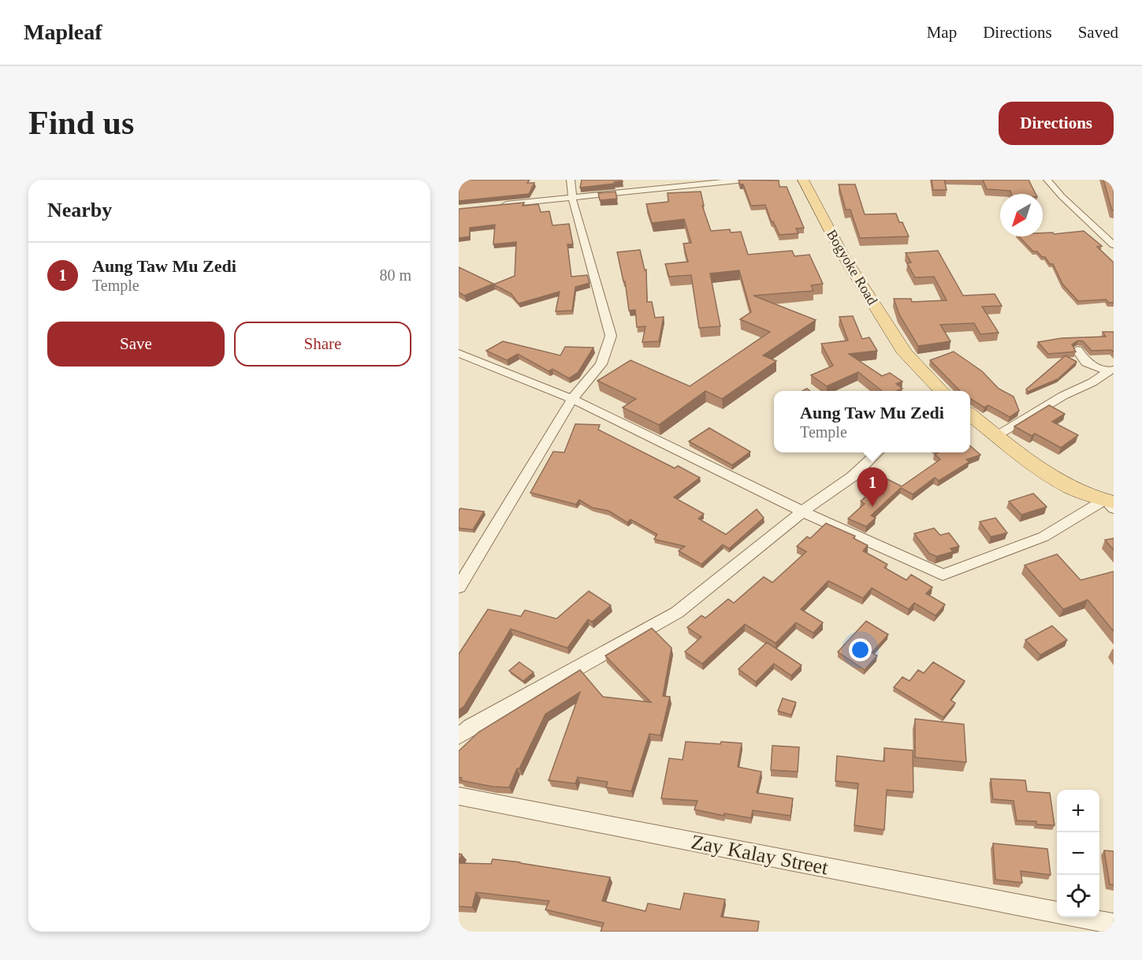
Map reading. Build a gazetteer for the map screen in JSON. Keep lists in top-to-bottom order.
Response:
{
  "streets": {
    "main road": ["Bogyoke Road"],
    "street": ["Zay Kalay Street"]
  },
  "north": "bottom left",
  "page": {
    "header": "Mapleaf",
    "nav": ["Map", "Directions", "Saved"],
    "buttons": [
      "Directions",
      ["Save", "Share"]
    ],
    "title": "Find us",
    "heading": "Nearby",
    "list": [
      {
        "mark": "1",
        "name": "Aung Taw Mu Zedi",
        "note": "Temple",
        "value": "80 m"
      }
    ],
    "popup": ["Aung Taw Mu Zedi", "Temple"],
    "pins": "1",
    "map_buttons": ["+", "−"]
  }
}
